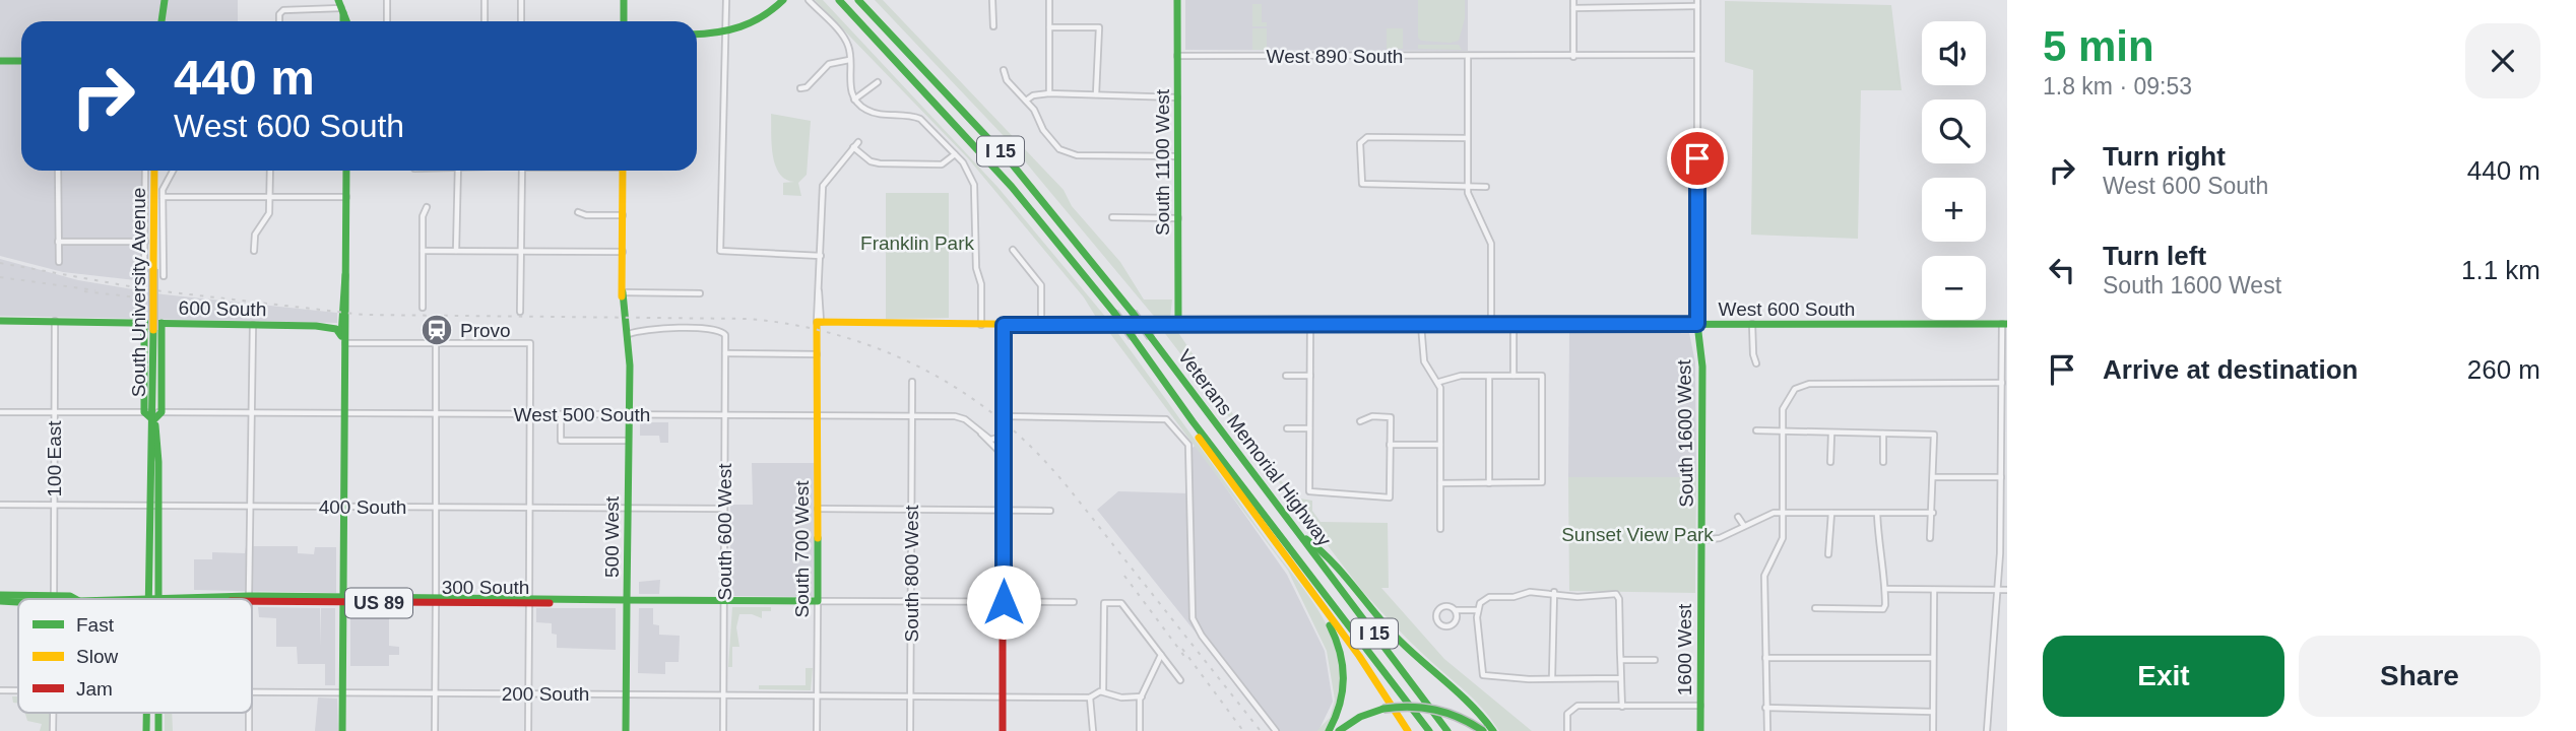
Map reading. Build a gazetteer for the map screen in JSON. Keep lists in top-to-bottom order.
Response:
{
  "streets": {
    "main road": [
      "I 15",
      "South 1100 West",
      "South University Avenue",
      "600 South",
      "West 600 South",
      "South 1600 West",
      "Veterans Memorial Highway",
      "500 West",
      "South 700 West",
      "300 South",
      "US 89",
      "1600 West"
    ],
    "street": [
      "West 890 South",
      "West 500 South",
      "100 East",
      "400 South",
      "South 600 West",
      "South 800 West",
      "200 South"
    ]
  },
  "crossings": [
    ["West 890 South", "South 1100 West"],
    ["West 890 South", "South 1600 West"],
    ["South 1100 West", "West 600 South"],
    ["South University Avenue", "West 500 South"],
    ["South University Avenue", "400 South"],
    ["South University Avenue", "300 South"],
    ["600 South", "100 East"],
    ["West 600 South", "South 1600 West"],
    ["West 600 South", "South 700 West"],
    ["West 500 South", "100 East"],
    ["West 500 South", "South 600 West"],
    ["West 500 South", "500 West"],
    ["West 500 South", "South 700 West"],
    ["West 500 South", "South 800 West"],
    ["South 1600 West", "1600 West"],
    ["100 East", "400 South"],
    ["400 South", "South 600 West"],
    ["400 South", "500 West"],
    ["South 600 West", "300 South"],
    ["South 600 West", "200 South"],
    ["500 West", "300 South"],
    ["500 West", "200 South"],
    ["South 700 West", "300 South"],
    ["South 700 West", "200 South"],
    ["South 800 West", "200 South"]
  ],
  "parks": ["Franklin Park", "Sunset View Park"],
  "places": {
    "station": ["Provo"]
  },
  "legend": ["Fast", "Slow", "Jam"],
  "page": {
    "heading": ["5 min", "1.8 km · 09:53"],
    "map_buttons": ["+", "−"],
    "turn": ["440 m", "West 600 South"],
    "list": [
      {
        "name": "Turn right",
        "note": "West 600 South",
        "value": "440 m"
      },
      {
        "name": "Turn left",
        "note": "South 1600 West",
        "value": "1.1 km"
      },
      {
        "name": "Arrive at destination",
        "value": "260 m"
      }
    ],
    "buttons": ["Exit", "Share"]
  }
}
